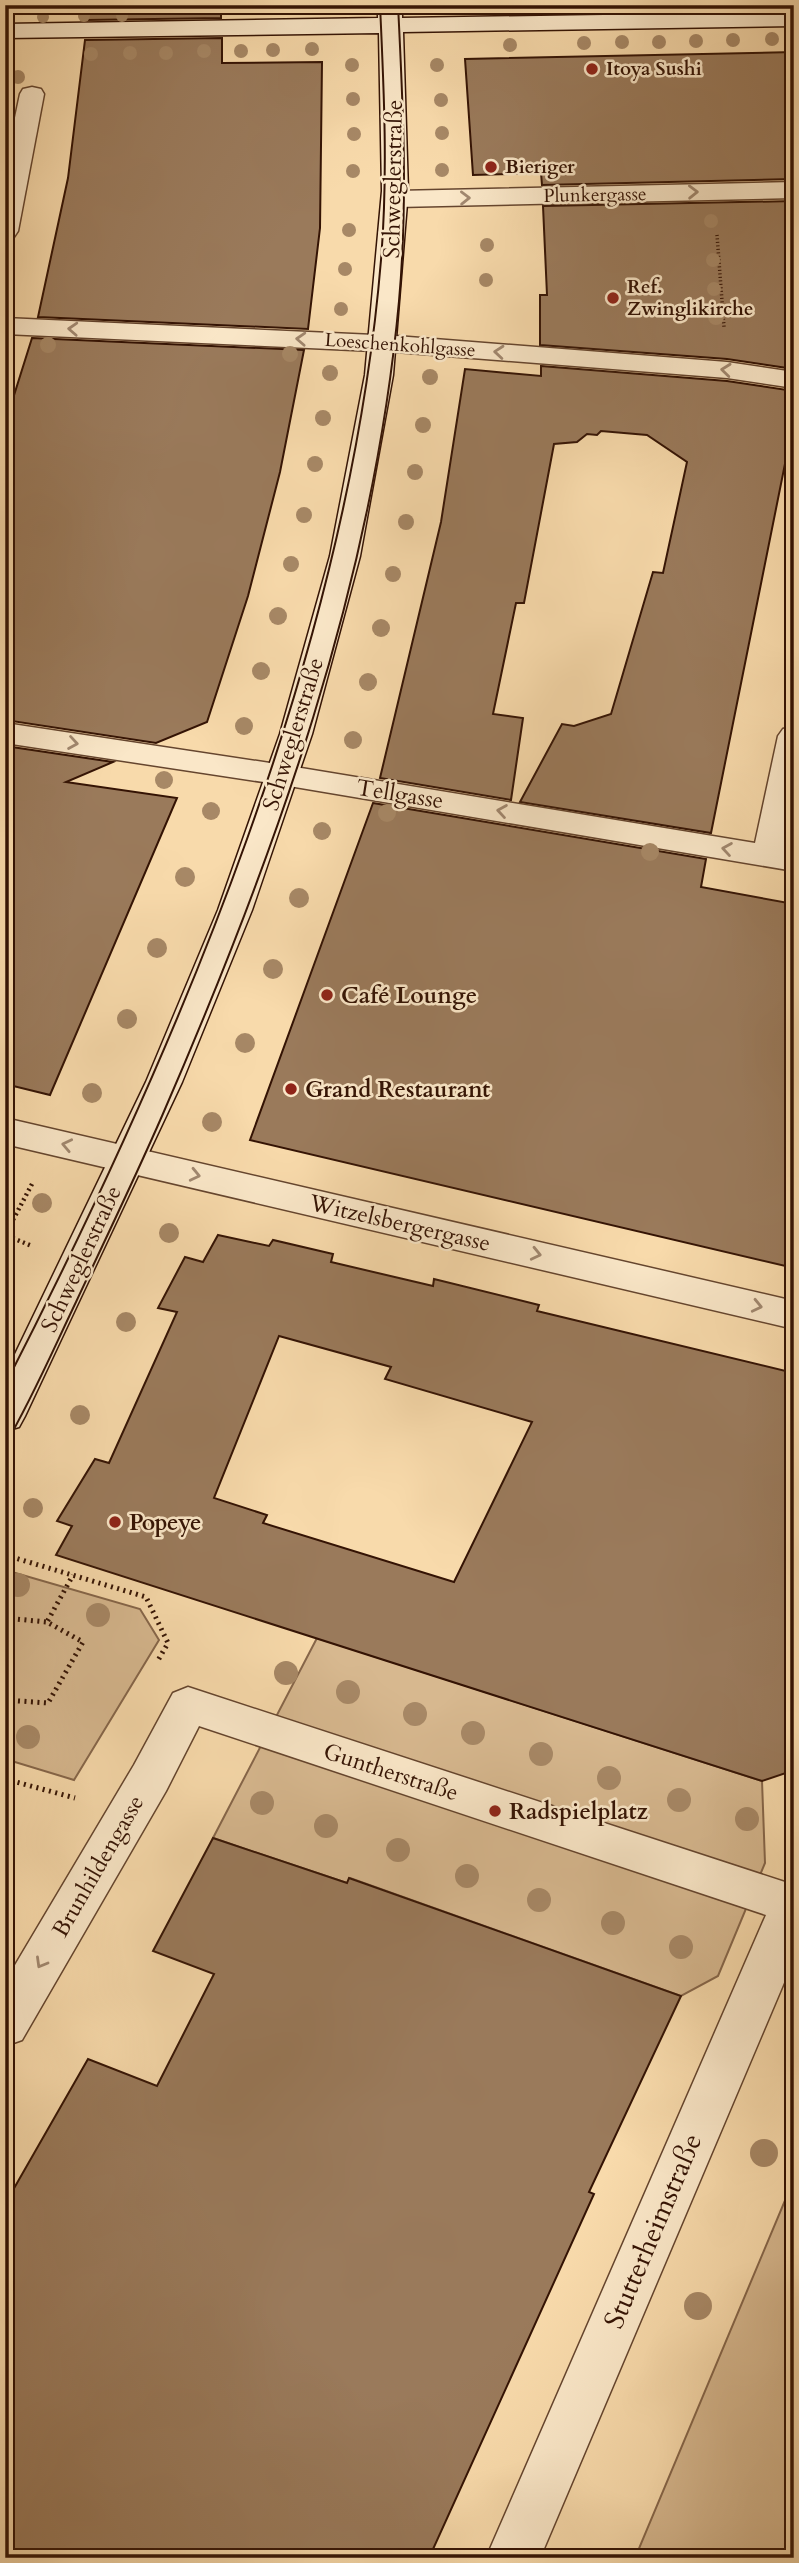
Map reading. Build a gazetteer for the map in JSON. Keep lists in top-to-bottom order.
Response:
{
  "streets": {
    "street": [
      "Schweglerstraße",
      "Plunkergasse",
      "Loeschenkohlgasse",
      "Tellgasse",
      "Witzelsbergergasse",
      "Guntherstraße",
      "Brunhildengasse",
      "Stutterheimstraße"
    ]
  },
  "crossings": [
    ["Schweglerstraße", "Plunkergasse"],
    ["Schweglerstraße", "Loeschenkohlgasse"],
    ["Schweglerstraße", "Tellgasse"],
    ["Schweglerstraße", "Witzelsbergergasse"],
    ["Guntherstraße", "Brunhildengasse"],
    ["Guntherstraße", "Stutterheimstraße"]
  ],
  "one_way": ["Witzelsbergergasse", "Brunhildengasse"],
  "places": [
    "Itoya Sushi",
    "Bieriger",
    "Ref. Zwinglikirche",
    "Café Lounge",
    "Grand Restaurant",
    "Popeye",
    "Radspielplatz"
  ]
}
